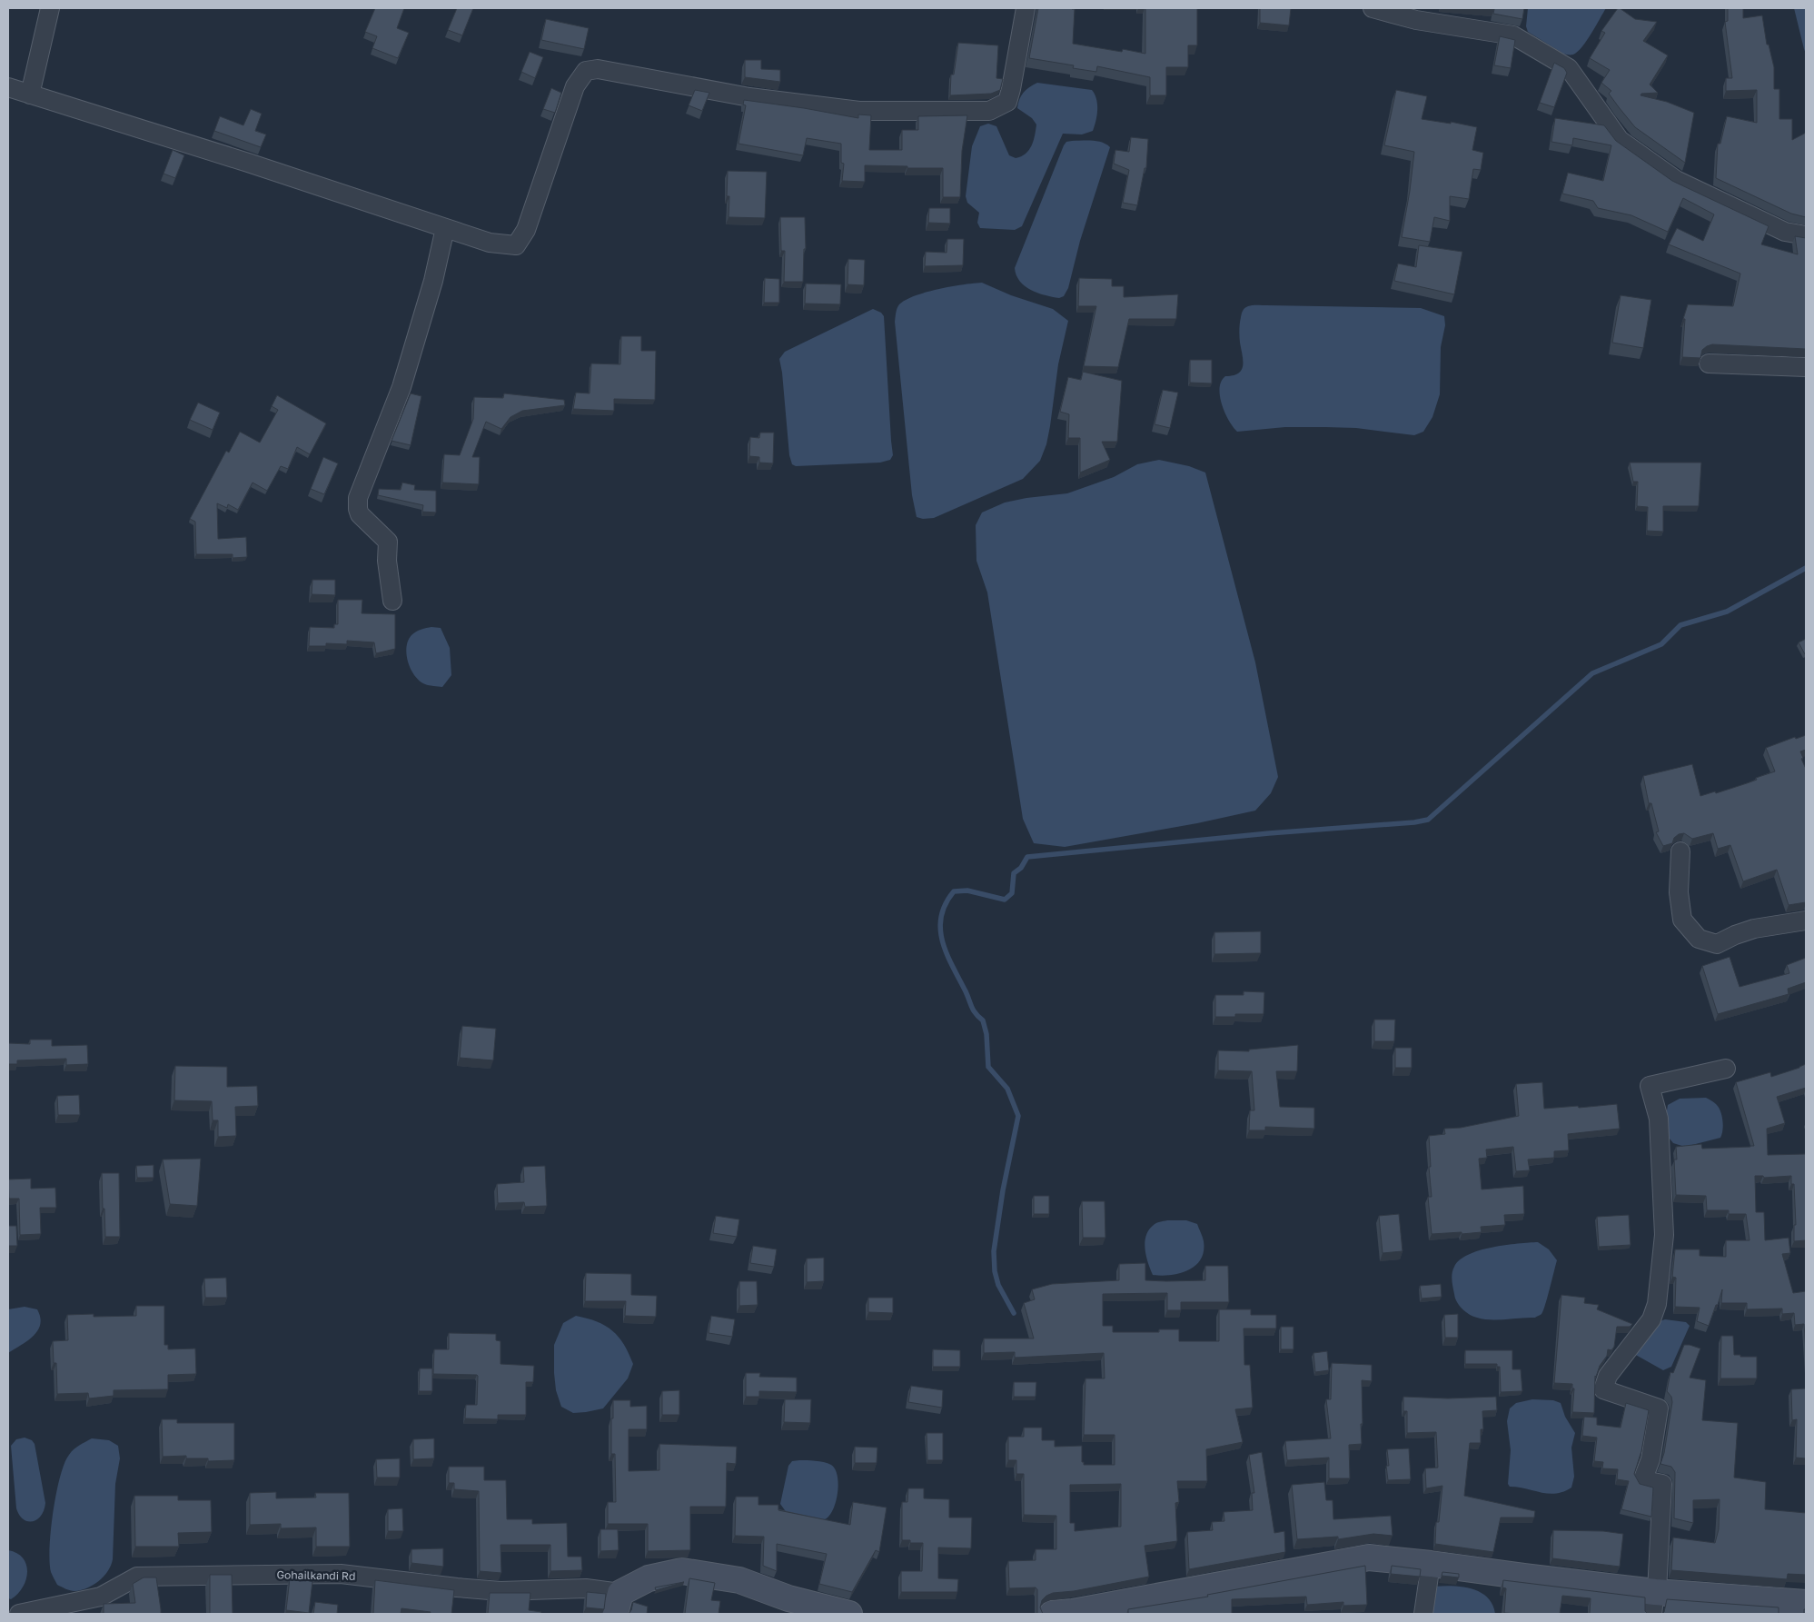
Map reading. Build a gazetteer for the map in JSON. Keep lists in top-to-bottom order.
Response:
{
  "streets": {
    "street": ["Gohailkandi Rd"]
  }
}
